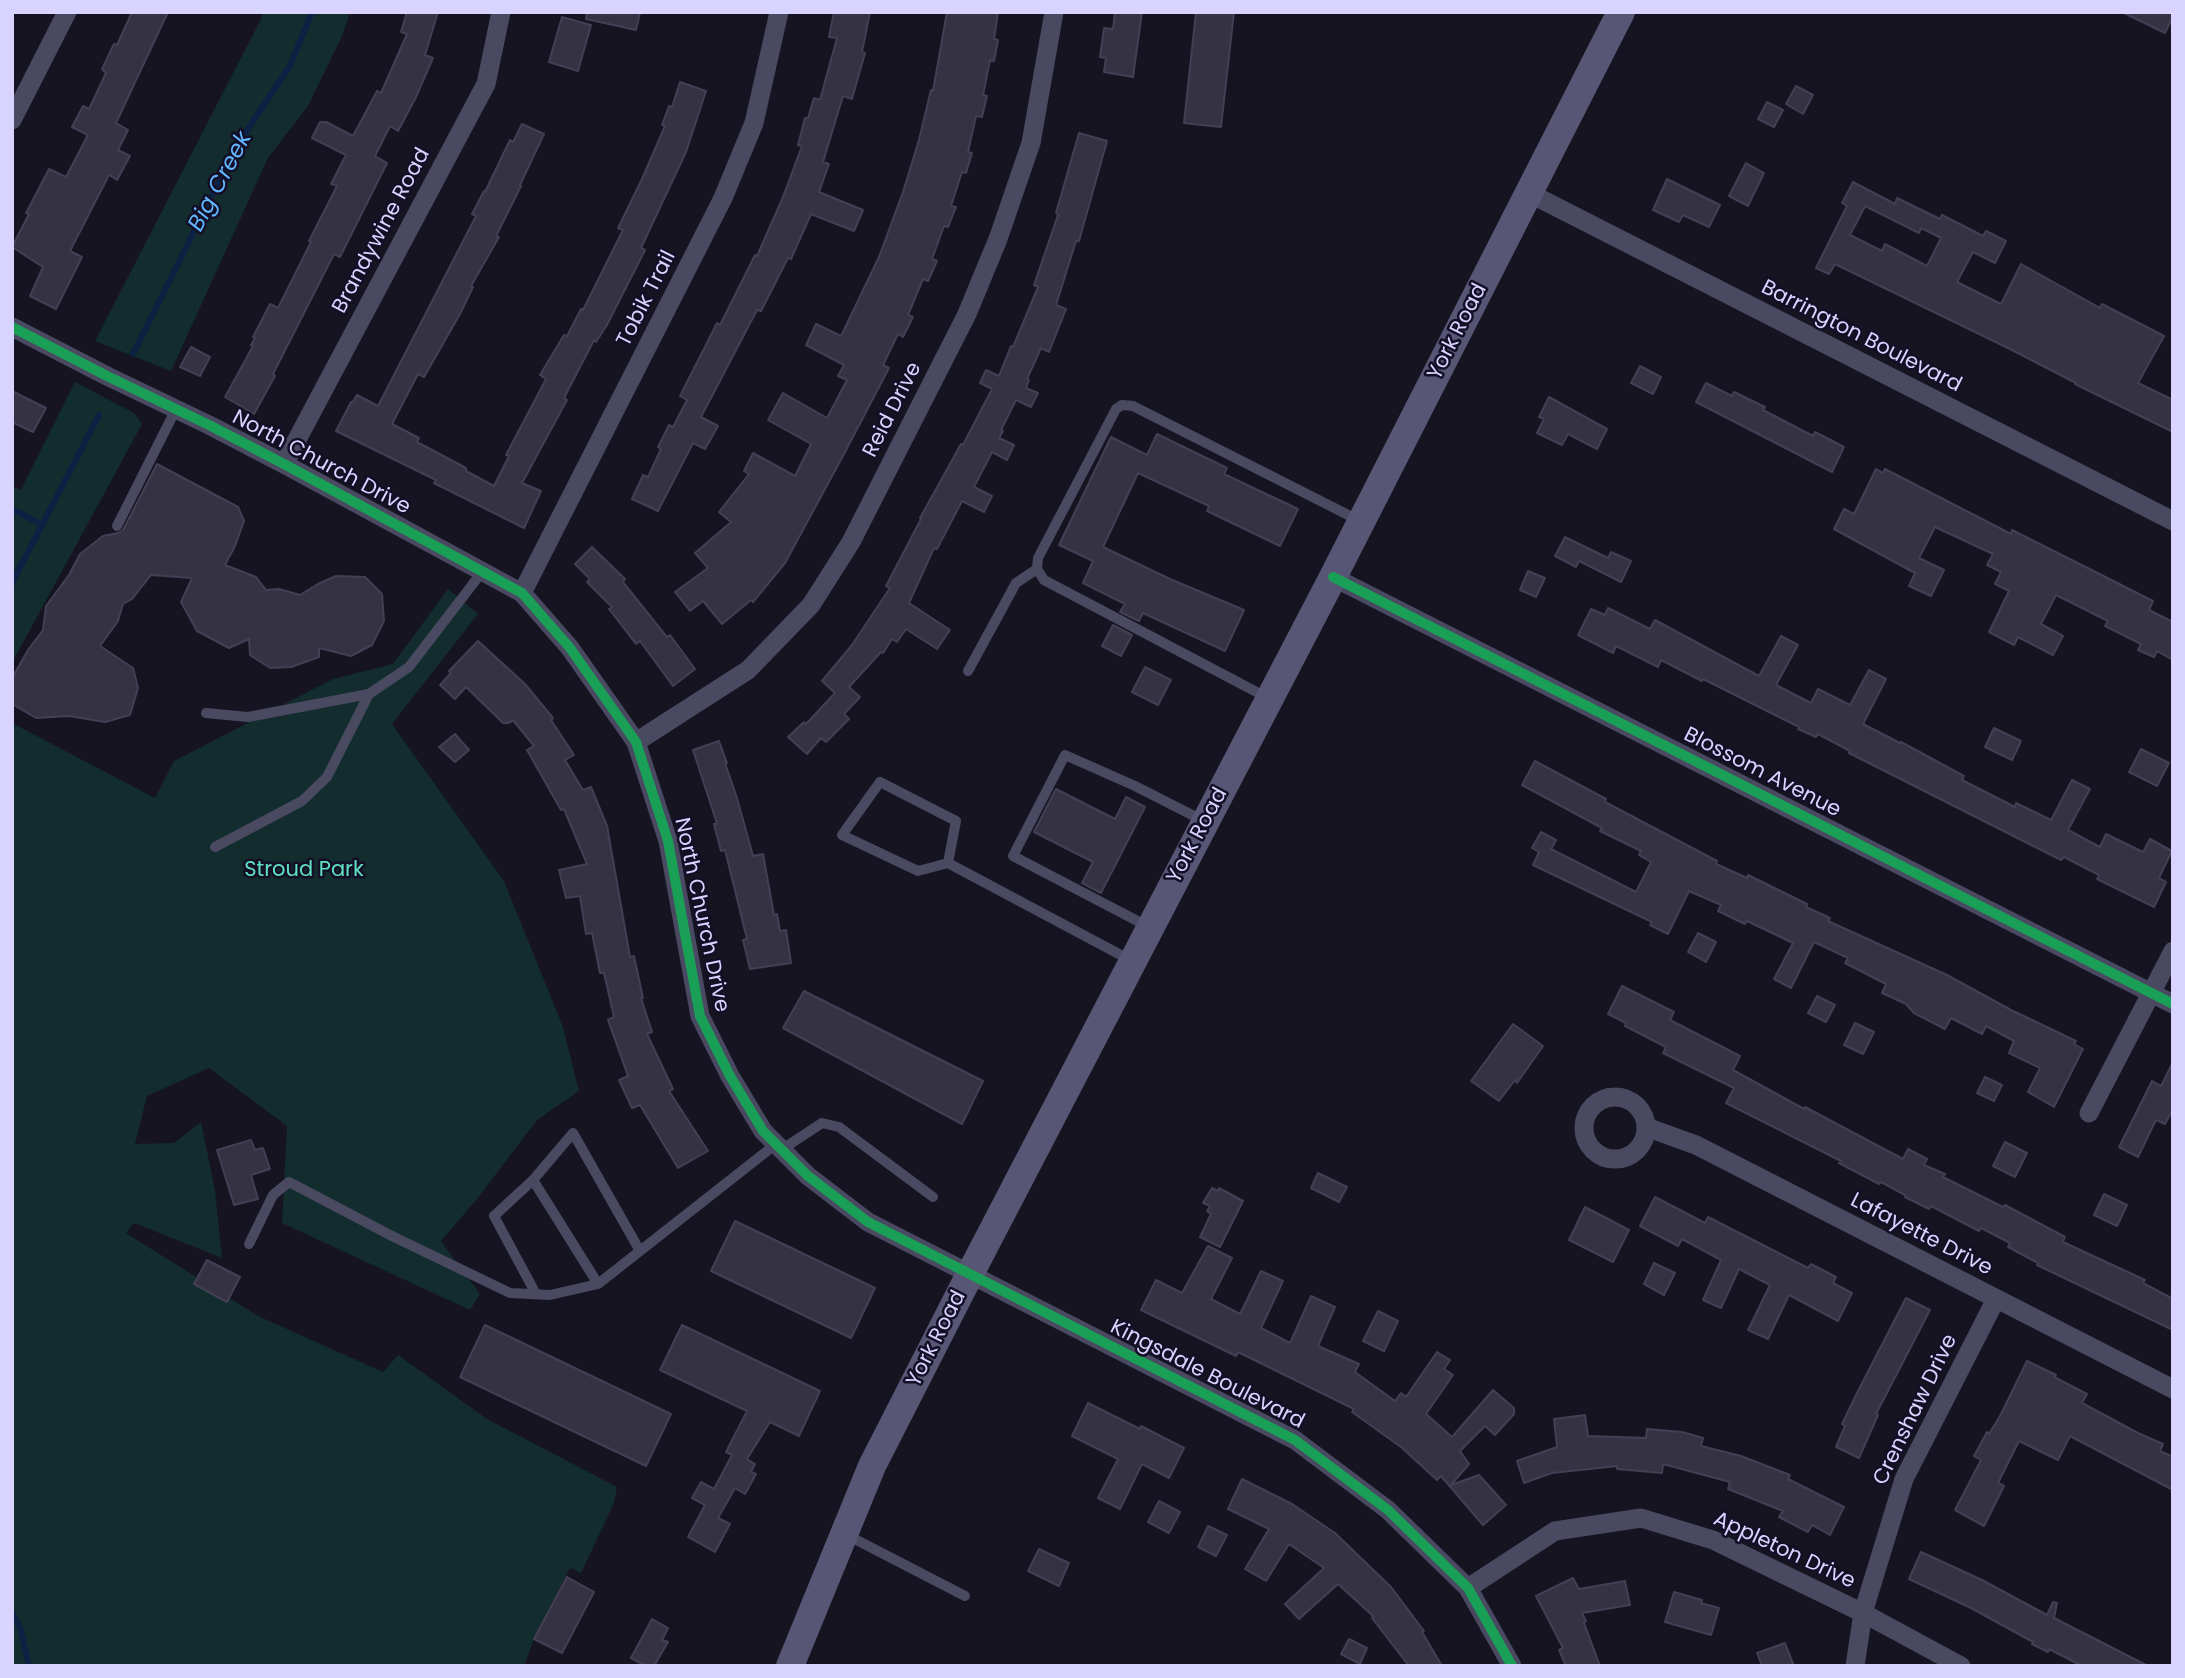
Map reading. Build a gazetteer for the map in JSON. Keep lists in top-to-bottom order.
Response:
{
  "streets": {
    "main road": ["York Road"],
    "street": [
      "Brandywine Road",
      "Tobik Trail",
      "Barrington Boulevard",
      "Reid Drive",
      "North Church Drive",
      "Blossom Avenue",
      "Lafayette Drive",
      "Kingsdale Boulevard",
      "Crenshaw Drive",
      "Appleton Drive"
    ]
  },
  "crossings": [
    ["Brandywine Road", "North Church Drive"],
    ["Tobik Trail", "North Church Drive"],
    ["York Road", "Barrington Boulevard"],
    ["York Road", "North Church Drive"],
    ["York Road", "Blossom Avenue"],
    ["York Road", "Kingsdale Boulevard"],
    ["Reid Drive", "North Church Drive"],
    ["North Church Drive", "Kingsdale Boulevard"],
    ["Lafayette Drive", "Crenshaw Drive"],
    ["Kingsdale Boulevard", "Appleton Drive"],
    ["Crenshaw Drive", "Appleton Drive"]
  ],
  "water": ["Big Creek"],
  "parks": ["Stroud Park"]
}
